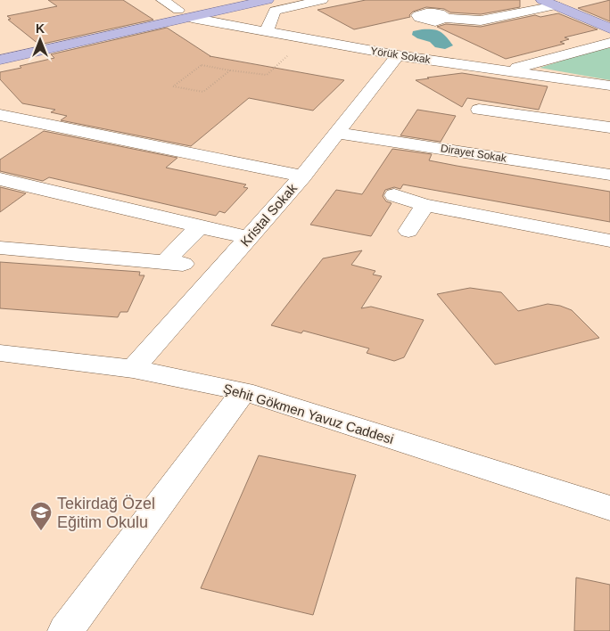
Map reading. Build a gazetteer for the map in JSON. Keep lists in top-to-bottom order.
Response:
{
  "streets": {
    "street": [
      "Yörük Sokak",
      "Dirayet Sokak",
      "Kristal Sokak",
      "Şehit Gökmen Yavuz Caddesi"
    ]
  },
  "crossings": [
    ["Yörük Sokak", "Kristal Sokak"],
    ["Dirayet Sokak", "Kristal Sokak"],
    ["Kristal Sokak", "Şehit Gökmen Yavuz Caddesi"]
  ],
  "places": {
    "school or university": ["Tekirdağ Özel Eğitim Okulu"]
  },
  "north": "top"
}
